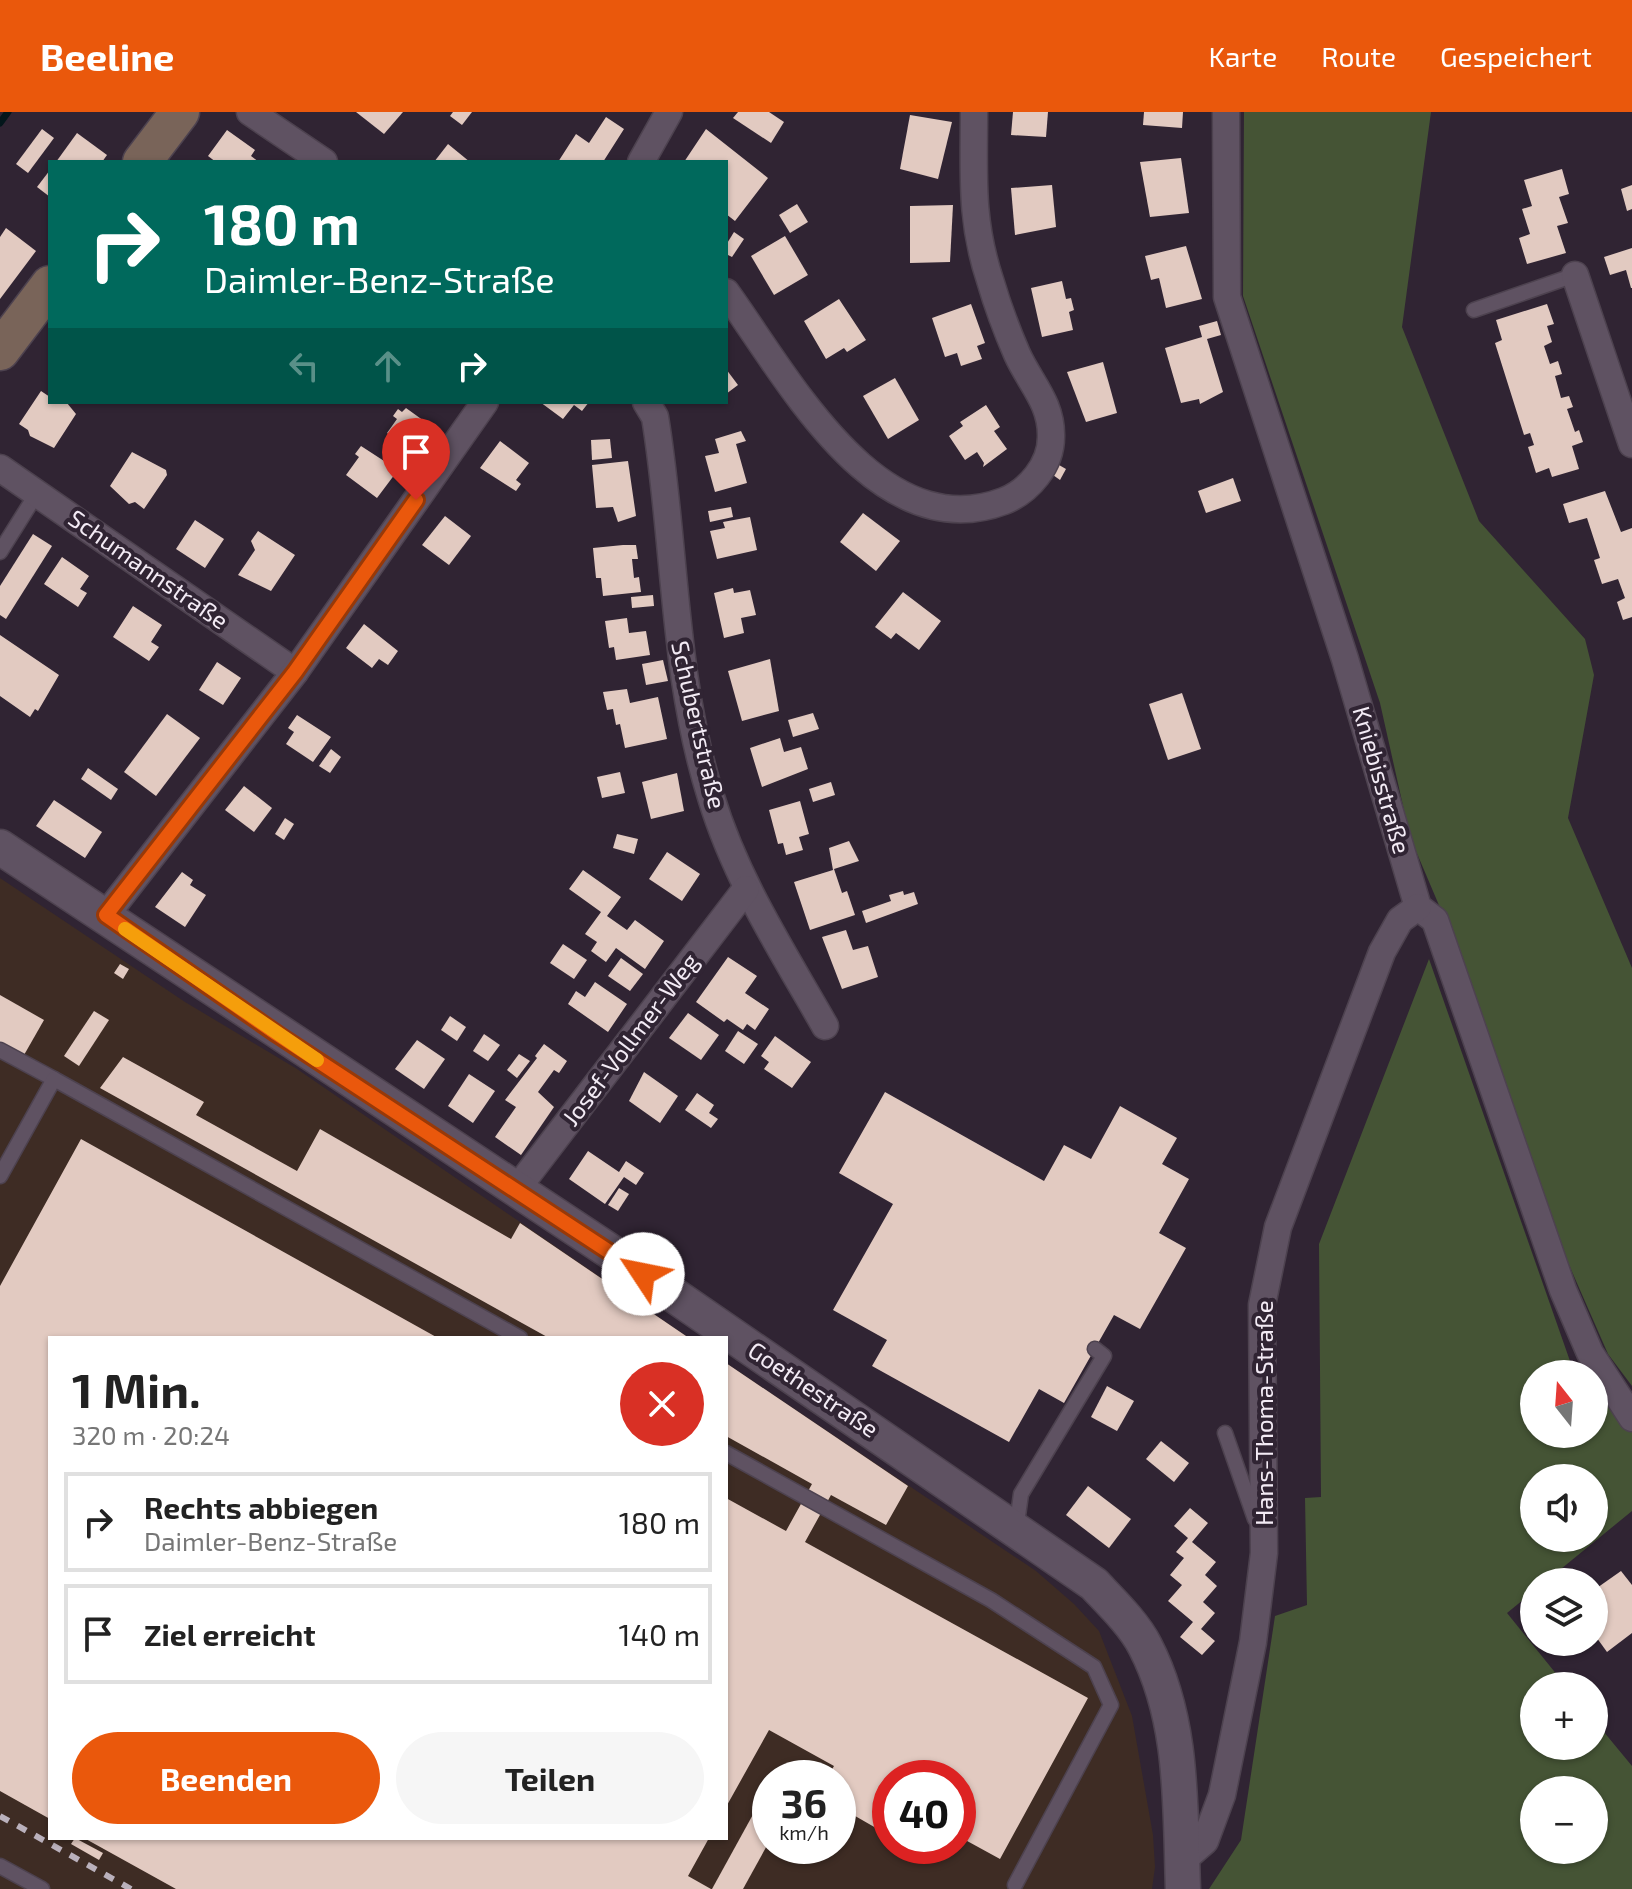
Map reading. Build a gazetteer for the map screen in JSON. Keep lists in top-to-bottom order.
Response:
{
  "streets": {
    "street": [
      "Schumannstraße",
      "Schubertstraße",
      "Kniebisstraße",
      "Josef-Vollmer-Weg",
      "Goethestraße",
      "Hans-Thoma-Straße"
    ]
  },
  "crossings": [
    ["Schubertstraße", "Josef-Vollmer-Weg"],
    ["Kniebisstraße", "Hans-Thoma-Straße"],
    ["Josef-Vollmer-Weg", "Goethestraße"],
    ["Goethestraße", "Hans-Thoma-Straße"]
  ],
  "north": "top",
  "page": {
    "header": "Beeline",
    "nav": ["Karte", "Route", "Gespeichert"],
    "turn": ["180 m", "Daimler-Benz-Straße"],
    "heading": ["1 Min.", "320 m · 20:24"],
    "map_buttons": ["+", "−"],
    "list": [
      {
        "name": "Rechts abbiegen",
        "note": "Daimler-Benz-Straße",
        "value": "180 m"
      },
      {
        "name": "Ziel erreicht",
        "value": "140 m"
      }
    ],
    "buttons": ["Beenden", "Teilen"],
    "speed": "36 km/h",
    "limit": "40"
  }
}
